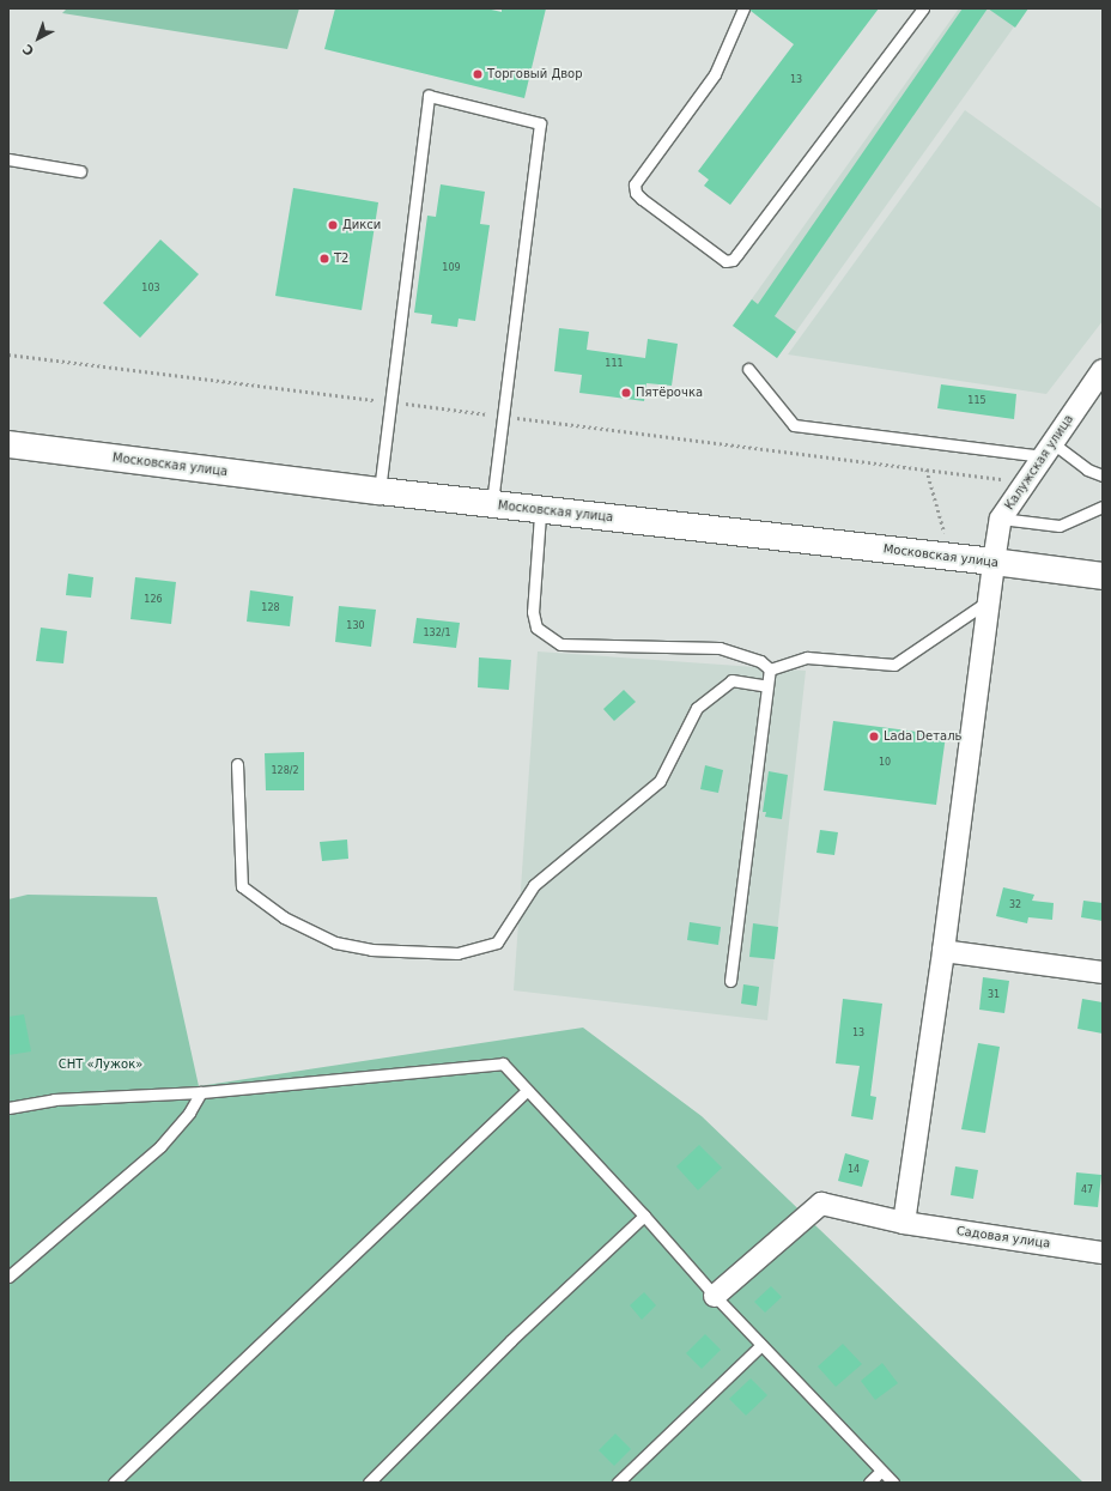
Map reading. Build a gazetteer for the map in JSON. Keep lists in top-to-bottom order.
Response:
{
  "streets": {
    "highway": ["Московская улица"],
    "street": ["Калужская улица", "Садовая улица"]
  },
  "crossings": [
    ["Калужская улица", "Московская улица"],
    ["Калужская улица", "Садовая улица"]
  ],
  "parks": ["СНТ «Лужок»"],
  "places": [
    "Торговый Двор",
    "Дикси",
    "T2",
    "Пятёрочка",
    "Lada Dеталь"
  ],
  "house_numbers": [
    "13",
    "109",
    "103",
    "111",
    "115",
    "126",
    "128",
    "130",
    "132/1",
    "10",
    "128/2",
    "32",
    "31",
    "13",
    "14",
    "47"
  ],
  "north": "bottom left"
}
